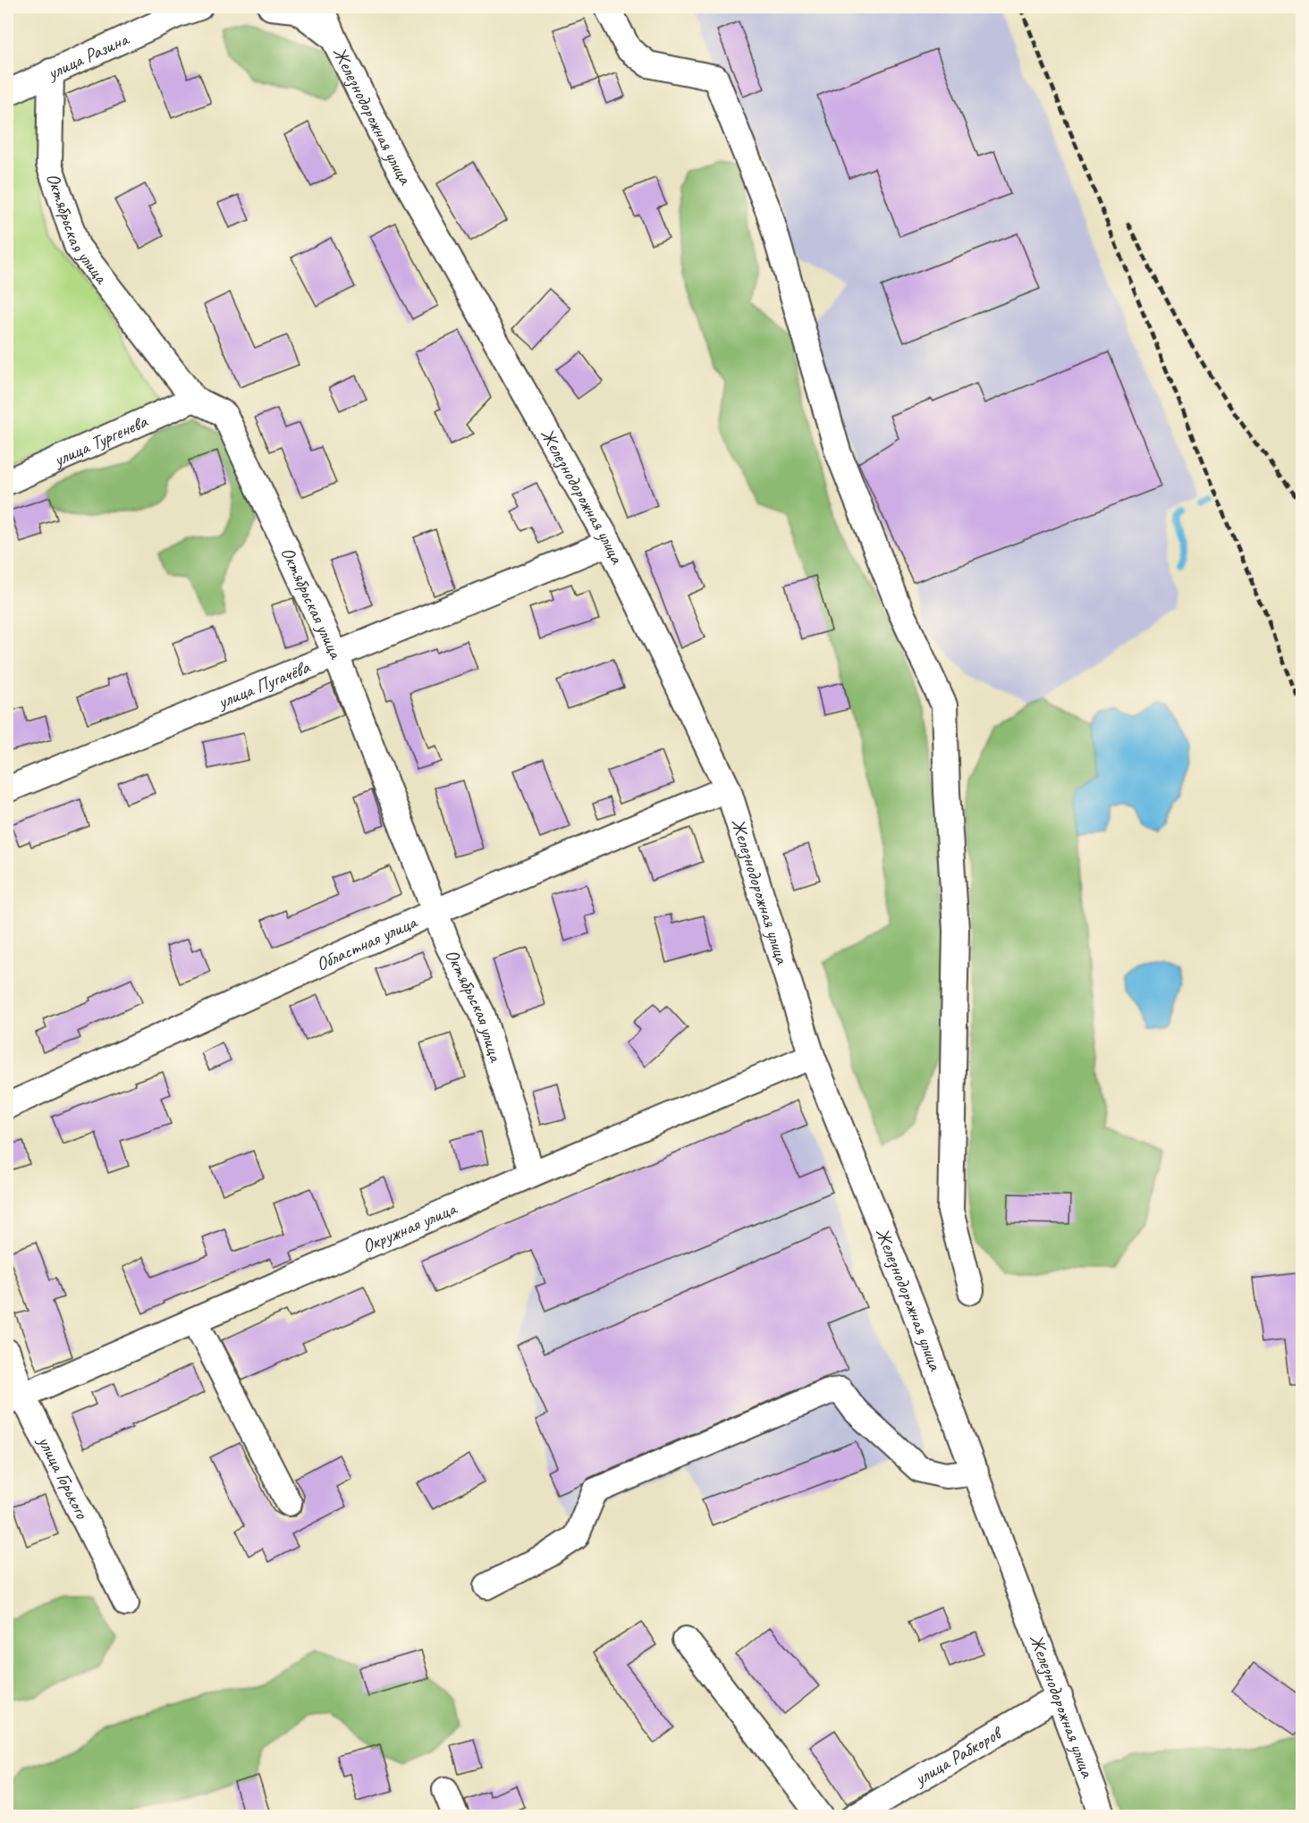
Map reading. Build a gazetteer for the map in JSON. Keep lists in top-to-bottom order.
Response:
{
  "streets": {
    "street": [
      "улица Разина",
      "Железнодорожная улица",
      "Октябрьская улица",
      "улица Тургенева",
      "улица Пугачёва",
      "Областная улица",
      "Окружная улица",
      "улица Горького",
      "улица Рабкоров"
    ]
  },
  "crossings": [
    ["улица Разина", "Октябрьская улица"],
    ["Железнодорожная улица", "улица Пугачёва"],
    ["Железнодорожная улица", "Областная улица"],
    ["Железнодорожная улица", "Окружная улица"],
    ["Железнодорожная улица", "улица Рабкоров"],
    ["Октябрьская улица", "улица Тургенева"],
    ["Октябрьская улица", "улица Пугачёва"],
    ["Октябрьская улица", "Областная улица"],
    ["Октябрьская улица", "Окружная улица"],
    ["Окружная улица", "улица Горького"]
  ]
}
